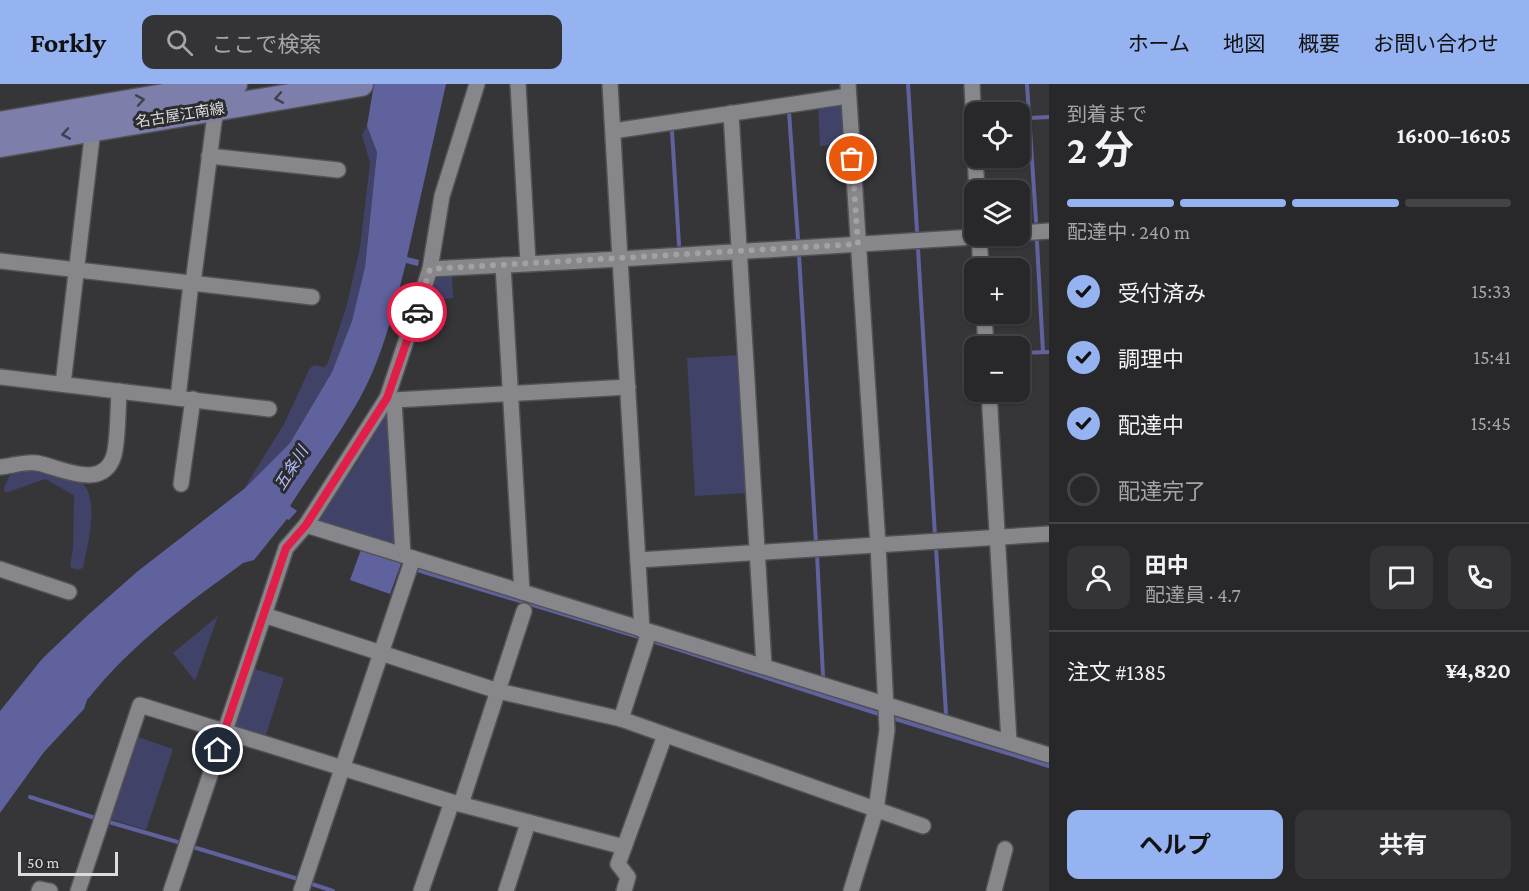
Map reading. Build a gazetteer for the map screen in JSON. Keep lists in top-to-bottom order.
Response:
{
  "streets": {
    "main road": ["名古屋江南線"]
  },
  "water": ["五条川"],
  "scale_bar": "50 m",
  "page": {
    "header": "Forkly",
    "search": "ここで検索",
    "nav": [
      "ホーム",
      "地図",
      "概要",
      "お問い合わせ"
    ],
    "heading": ["2 分", "到着まで", "16:00–16:05"],
    "panel": [
      "田中",
      "配達員 · 4.7",
      "注文 #1385",
      "¥4,820"
    ],
    "map_buttons": ["+", "−"],
    "bar": "配達中 · 240 m",
    "list": [
      ["受付済み", "15:33"],
      ["調理中", "15:41"],
      ["配達中", "15:45"],
      "配達完了"
    ],
    "buttons": ["ヘルプ", "共有"],
    "scale": "50 m"
  }
}
